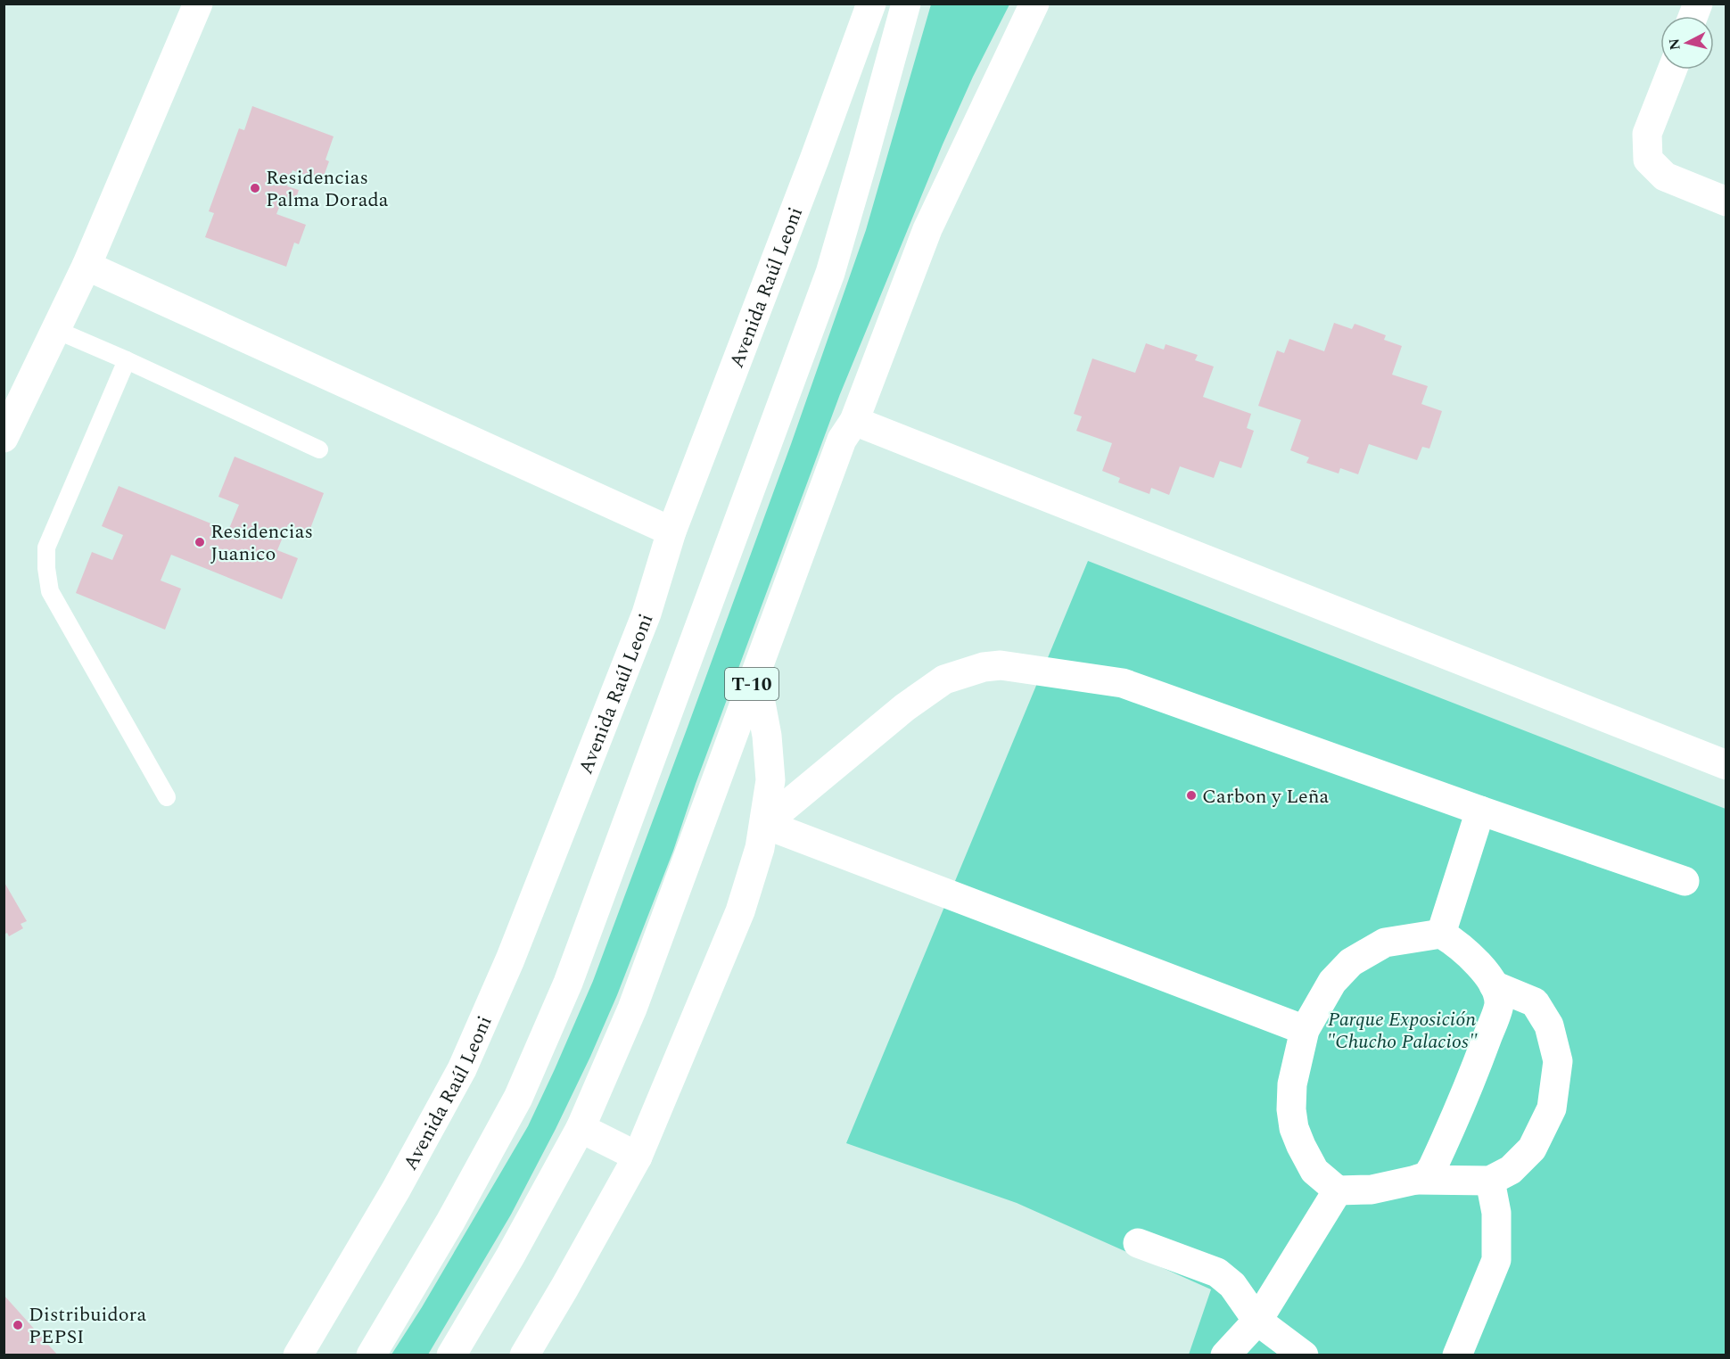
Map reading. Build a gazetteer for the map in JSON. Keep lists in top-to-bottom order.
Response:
{
  "streets": {
    "main road": ["Avenida Raúl Leoni", "T-10"]
  },
  "parks": ["Parque Exposición \"Chucho Palacios\""],
  "places": [
    "Residencias Palma Dorada",
    "Residencias Juanico",
    "Carbon y Leña",
    "Distribuidora PEPSI"
  ],
  "north": "left"
}
